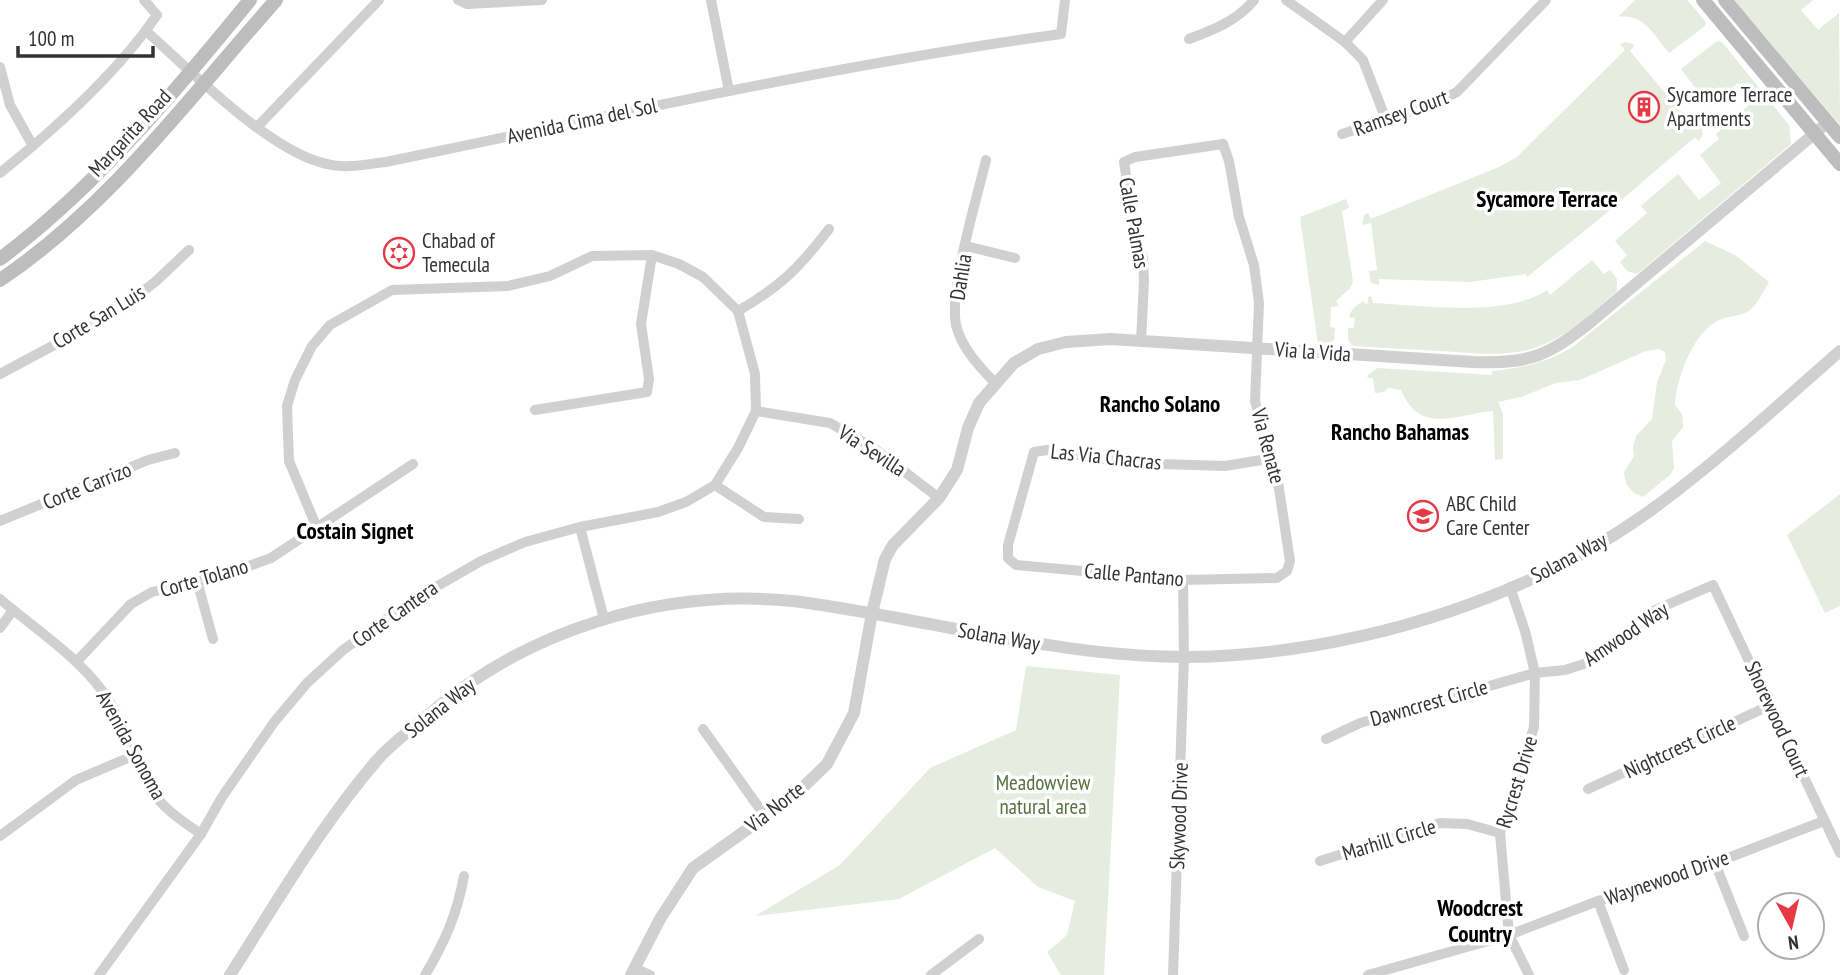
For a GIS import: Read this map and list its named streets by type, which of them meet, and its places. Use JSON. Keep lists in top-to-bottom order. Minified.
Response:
{"streets":{"main road":["Margarita Road"],"street":["Ramsey Court","Avenida Cima del Sol","Calle Palmas","Dahlia","Corte San Luis","Via la Vida","Via Renate","Via Sevilla","Las Via Chacras","Corte Carrizo","Solana Way","Calle Pantano","Corte Tolano","Corte Cantera","Amwood Way","Dawncrest Circle","Shorewood Court","Avenida Sonoma","Nightcrest Circle","Rycrest Drive","Via Norte","Skywood Drive","Marhill Circle","Waynewood Drive"]},"crossings":[["Avenida Cima del Sol","Margarita Road"],["Calle Palmas","Via la Vida"],["Calle Palmas","Via Renate"],["Dahlia","Via la Vida"],["Via la Vida","Via Renate"],["Via la Vida","Via Sevilla"],["Via la Vida","Solana Way"],["Via la Vida","Via Norte"],["Via Renate","Las Via Chacras"],["Via Renate","Calle Pantano"],["Via Sevilla","Corte Cantera"],["Las Via Chacras","Calle Pantano"],["Solana Way","Rycrest Drive"],["Solana Way","Via Norte"],["Solana Way","Skywood Drive"],["Calle Pantano","Skywood Drive"],["Corte Tolano","Avenida Sonoma"],["Corte Cantera","Avenida Sonoma"],["Amwood Way","Dawncrest Circle"],["Amwood Way","Shorewood Court"],["Amwood Way","Rycrest Drive"],["Dawncrest Circle","Rycrest Drive"],["Shorewood Court","Nightcrest Circle"],["Shorewood Court","Waynewood Drive"],["Rycrest Drive","Marhill Circle"],["Rycrest Drive","Waynewood Drive"]],"districts":["Sycamore Terrace","Rancho Solano","Rancho Bahamas","Costain Signet","Woodcrest Country"],"parks":["Meadowview natural area"],"places":{"building":["Sycamore Terrace Apartments"],"synagogue":["Chabad of Temecula"],"school or university":["ABC Child Care Center"]},"scale_bar":"100 m","north":"bottom"}
